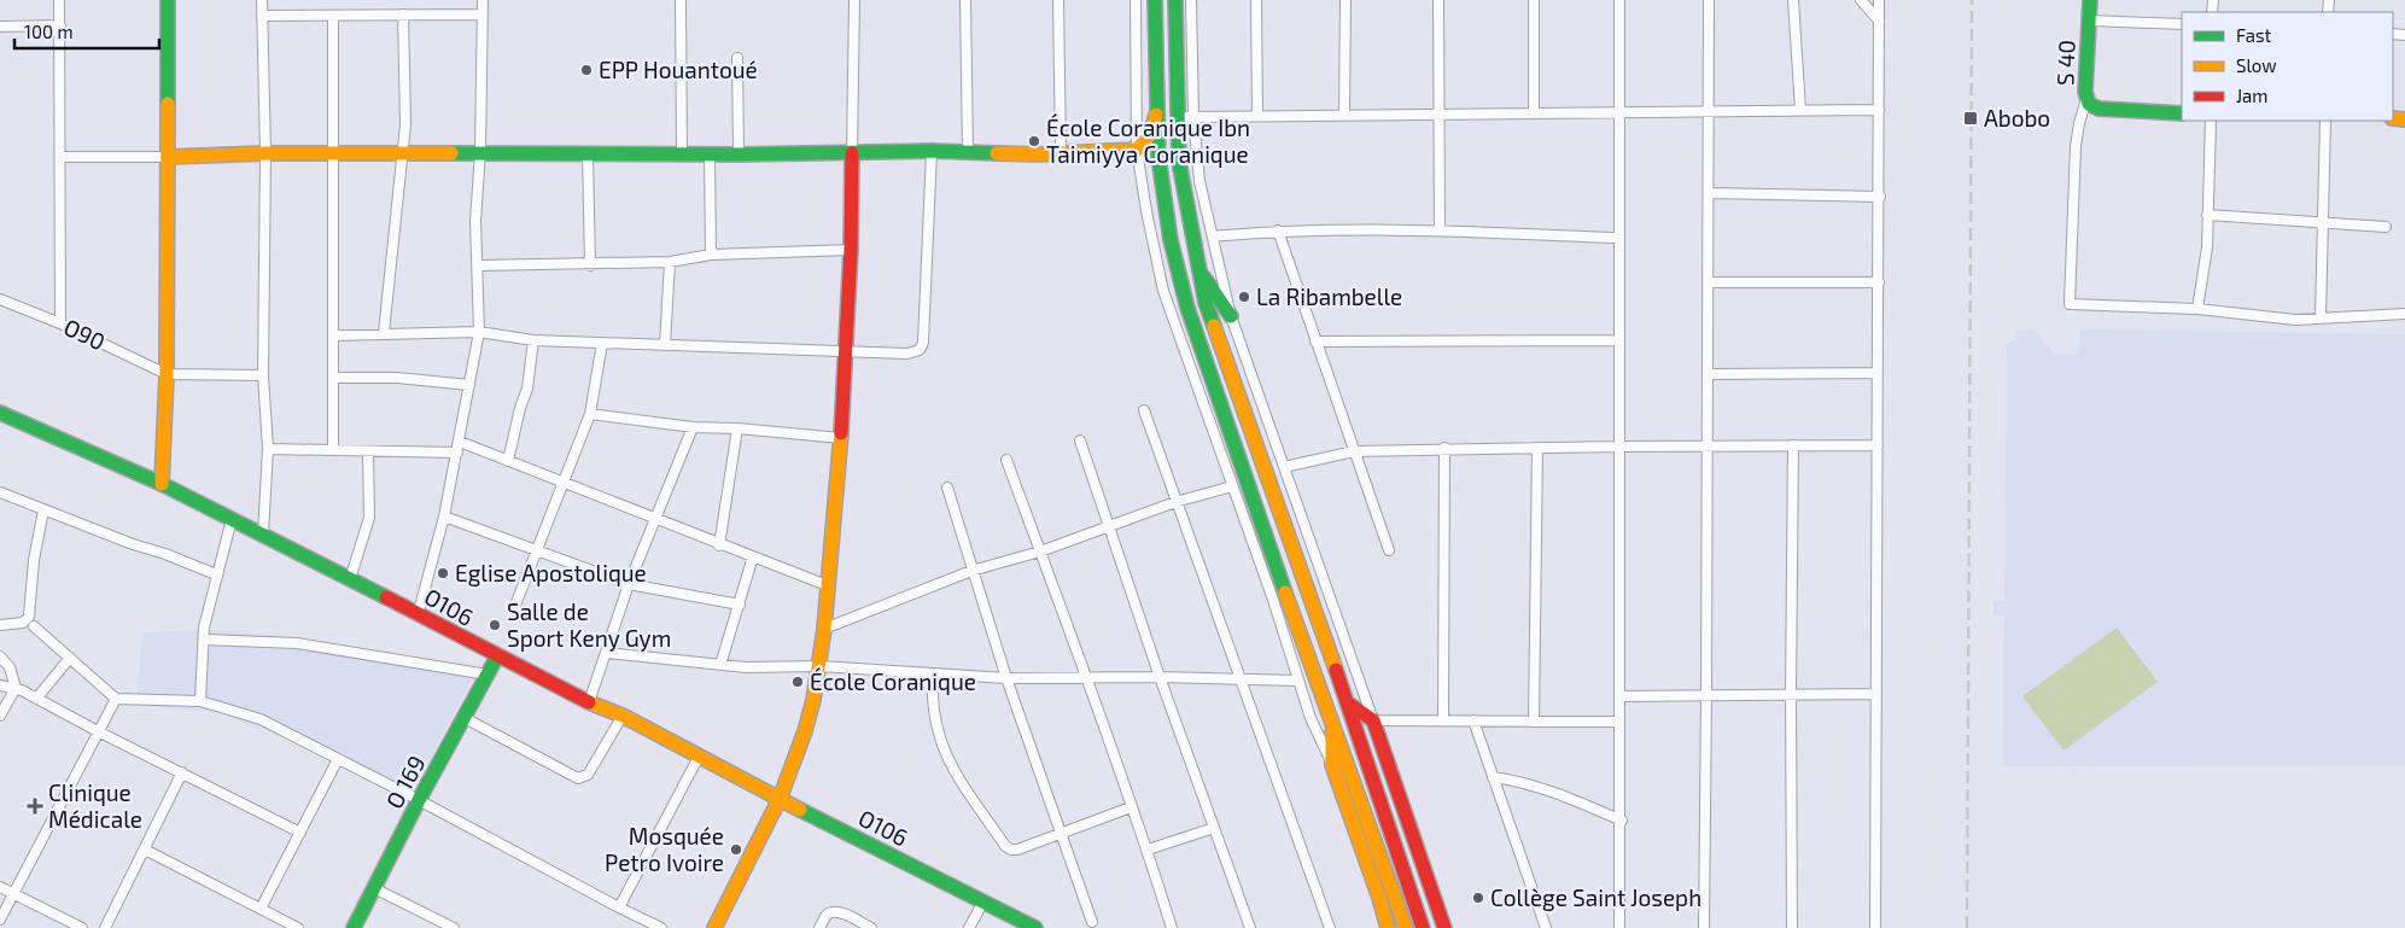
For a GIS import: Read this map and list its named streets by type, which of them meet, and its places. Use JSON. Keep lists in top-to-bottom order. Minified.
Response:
{"streets":{"main road":["S 40","O106","O 169"],"street":["O90"]},"crossings":[["O106","O 169"]],"places":{"other":["EPP Houantoué","École Coranique Ibn Taimiyya Coranique","La Ribambelle","Eglise Apostolique","Salle de Sport Keny Gym","École Coranique","Mosquée Petro Ivoire","Collège Saint Joseph"],"transit":["Abobo"],"health":["Clinique Médicale"]},"legend":["Fast","Slow","Jam"],"scale_bar":"100 m"}
